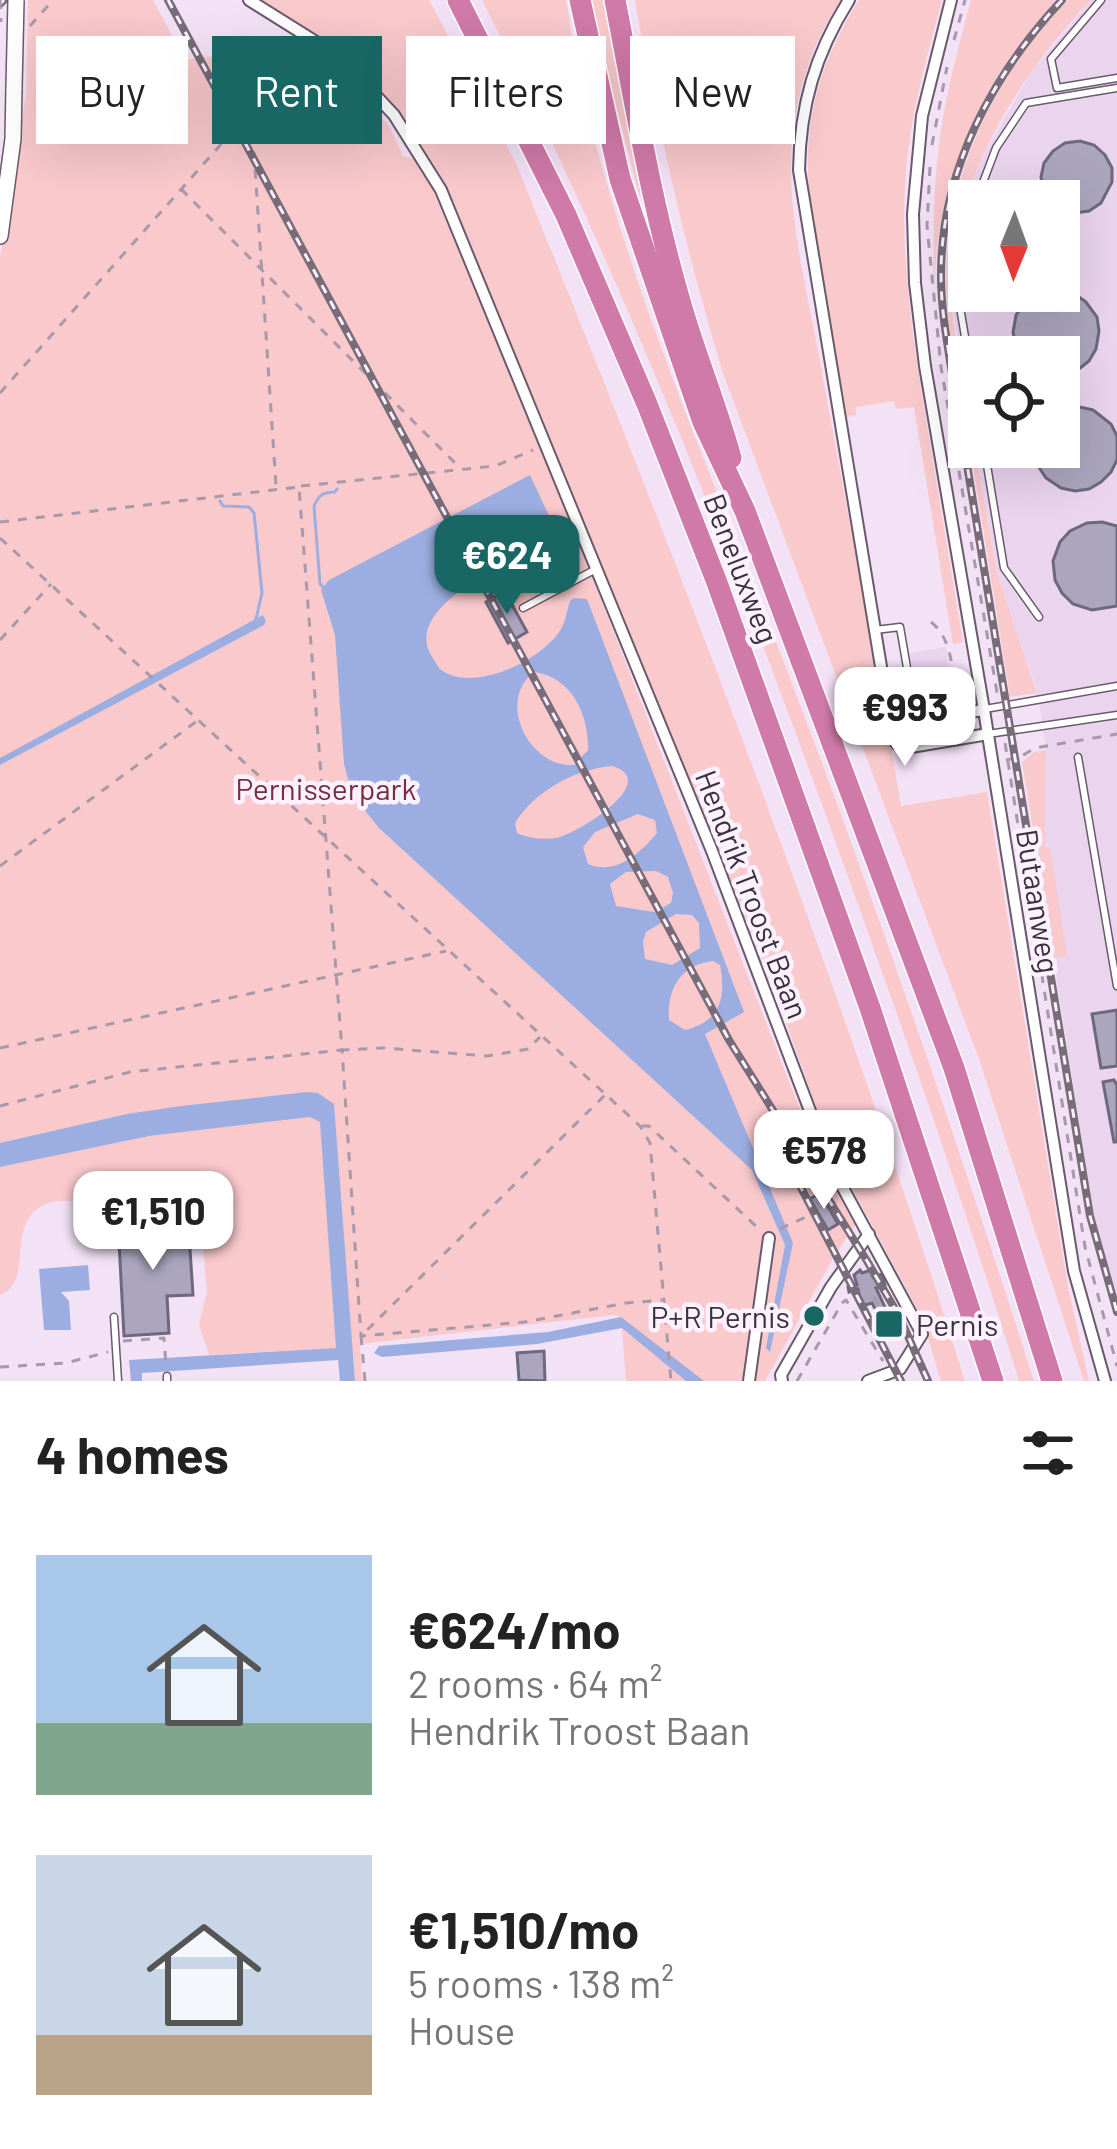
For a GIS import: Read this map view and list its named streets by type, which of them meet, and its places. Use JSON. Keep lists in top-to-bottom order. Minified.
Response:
{"streets":{"highway":["Beneluxweg"],"street":["Hendrik Troost Baan","Butaanweg"]},"parks":["Pernisserpark"],"places":{"other":["P+R Pernis"],"transit":["Pernis"]},"north":"bottom","page":{"chip":["Buy","Rent","Filters","New"],"price":["€624","€993","€578","€1,510"],"heading":"4 homes","list":[{"name":"€624/mo","note":"2 rooms · 64 m² · Hendrik Troost Baan"},{"name":"€1,510/mo","note":"5 rooms · 138 m² · House"}]}}
